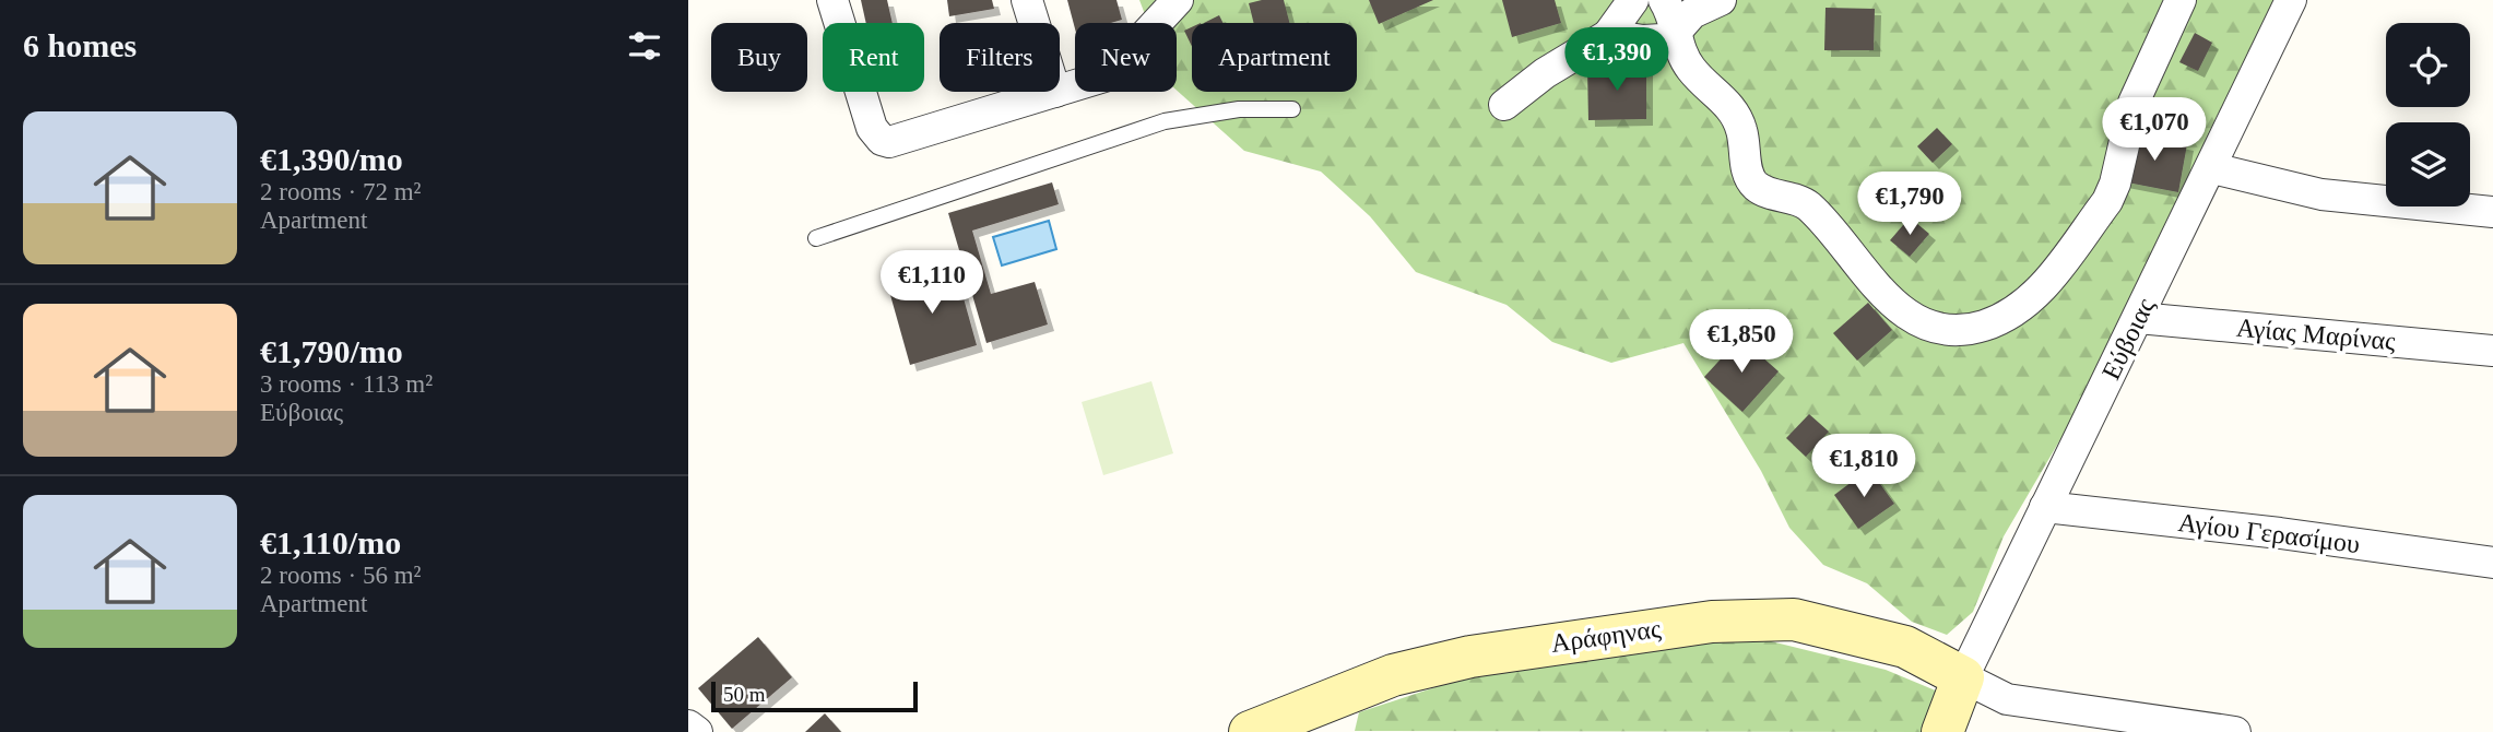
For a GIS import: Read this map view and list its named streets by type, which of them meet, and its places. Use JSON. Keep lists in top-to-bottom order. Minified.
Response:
{"streets":{"main road":["Αράφηνας"],"street":["Αγίας Μαρίνας","Εύβοιας","Αγίου Γερασίμου"]},"crossings":[["Αγίας Μαρίνας","Εύβοιας"],["Εύβοιας","Αγίου Γερασίμου"],["Εύβοιας","Αράφηνας"]],"scale_bar":"50 m","page":{"heading":"6 homes","chip":["Buy","Rent","Filters","New","Apartment"],"price":["€1,390","€1,070","€1,790","€1,110","€1,850","€1,810"],"list":[{"name":"€1,390/mo","note":"2 rooms · 72 m² · Apartment"},{"name":"€1,790/mo","note":"3 rooms · 113 m² · Εύβοιας"},{"name":"€1,110/mo","note":"2 rooms · 56 m² · Apartment"}],"scale":"50 m"}}
